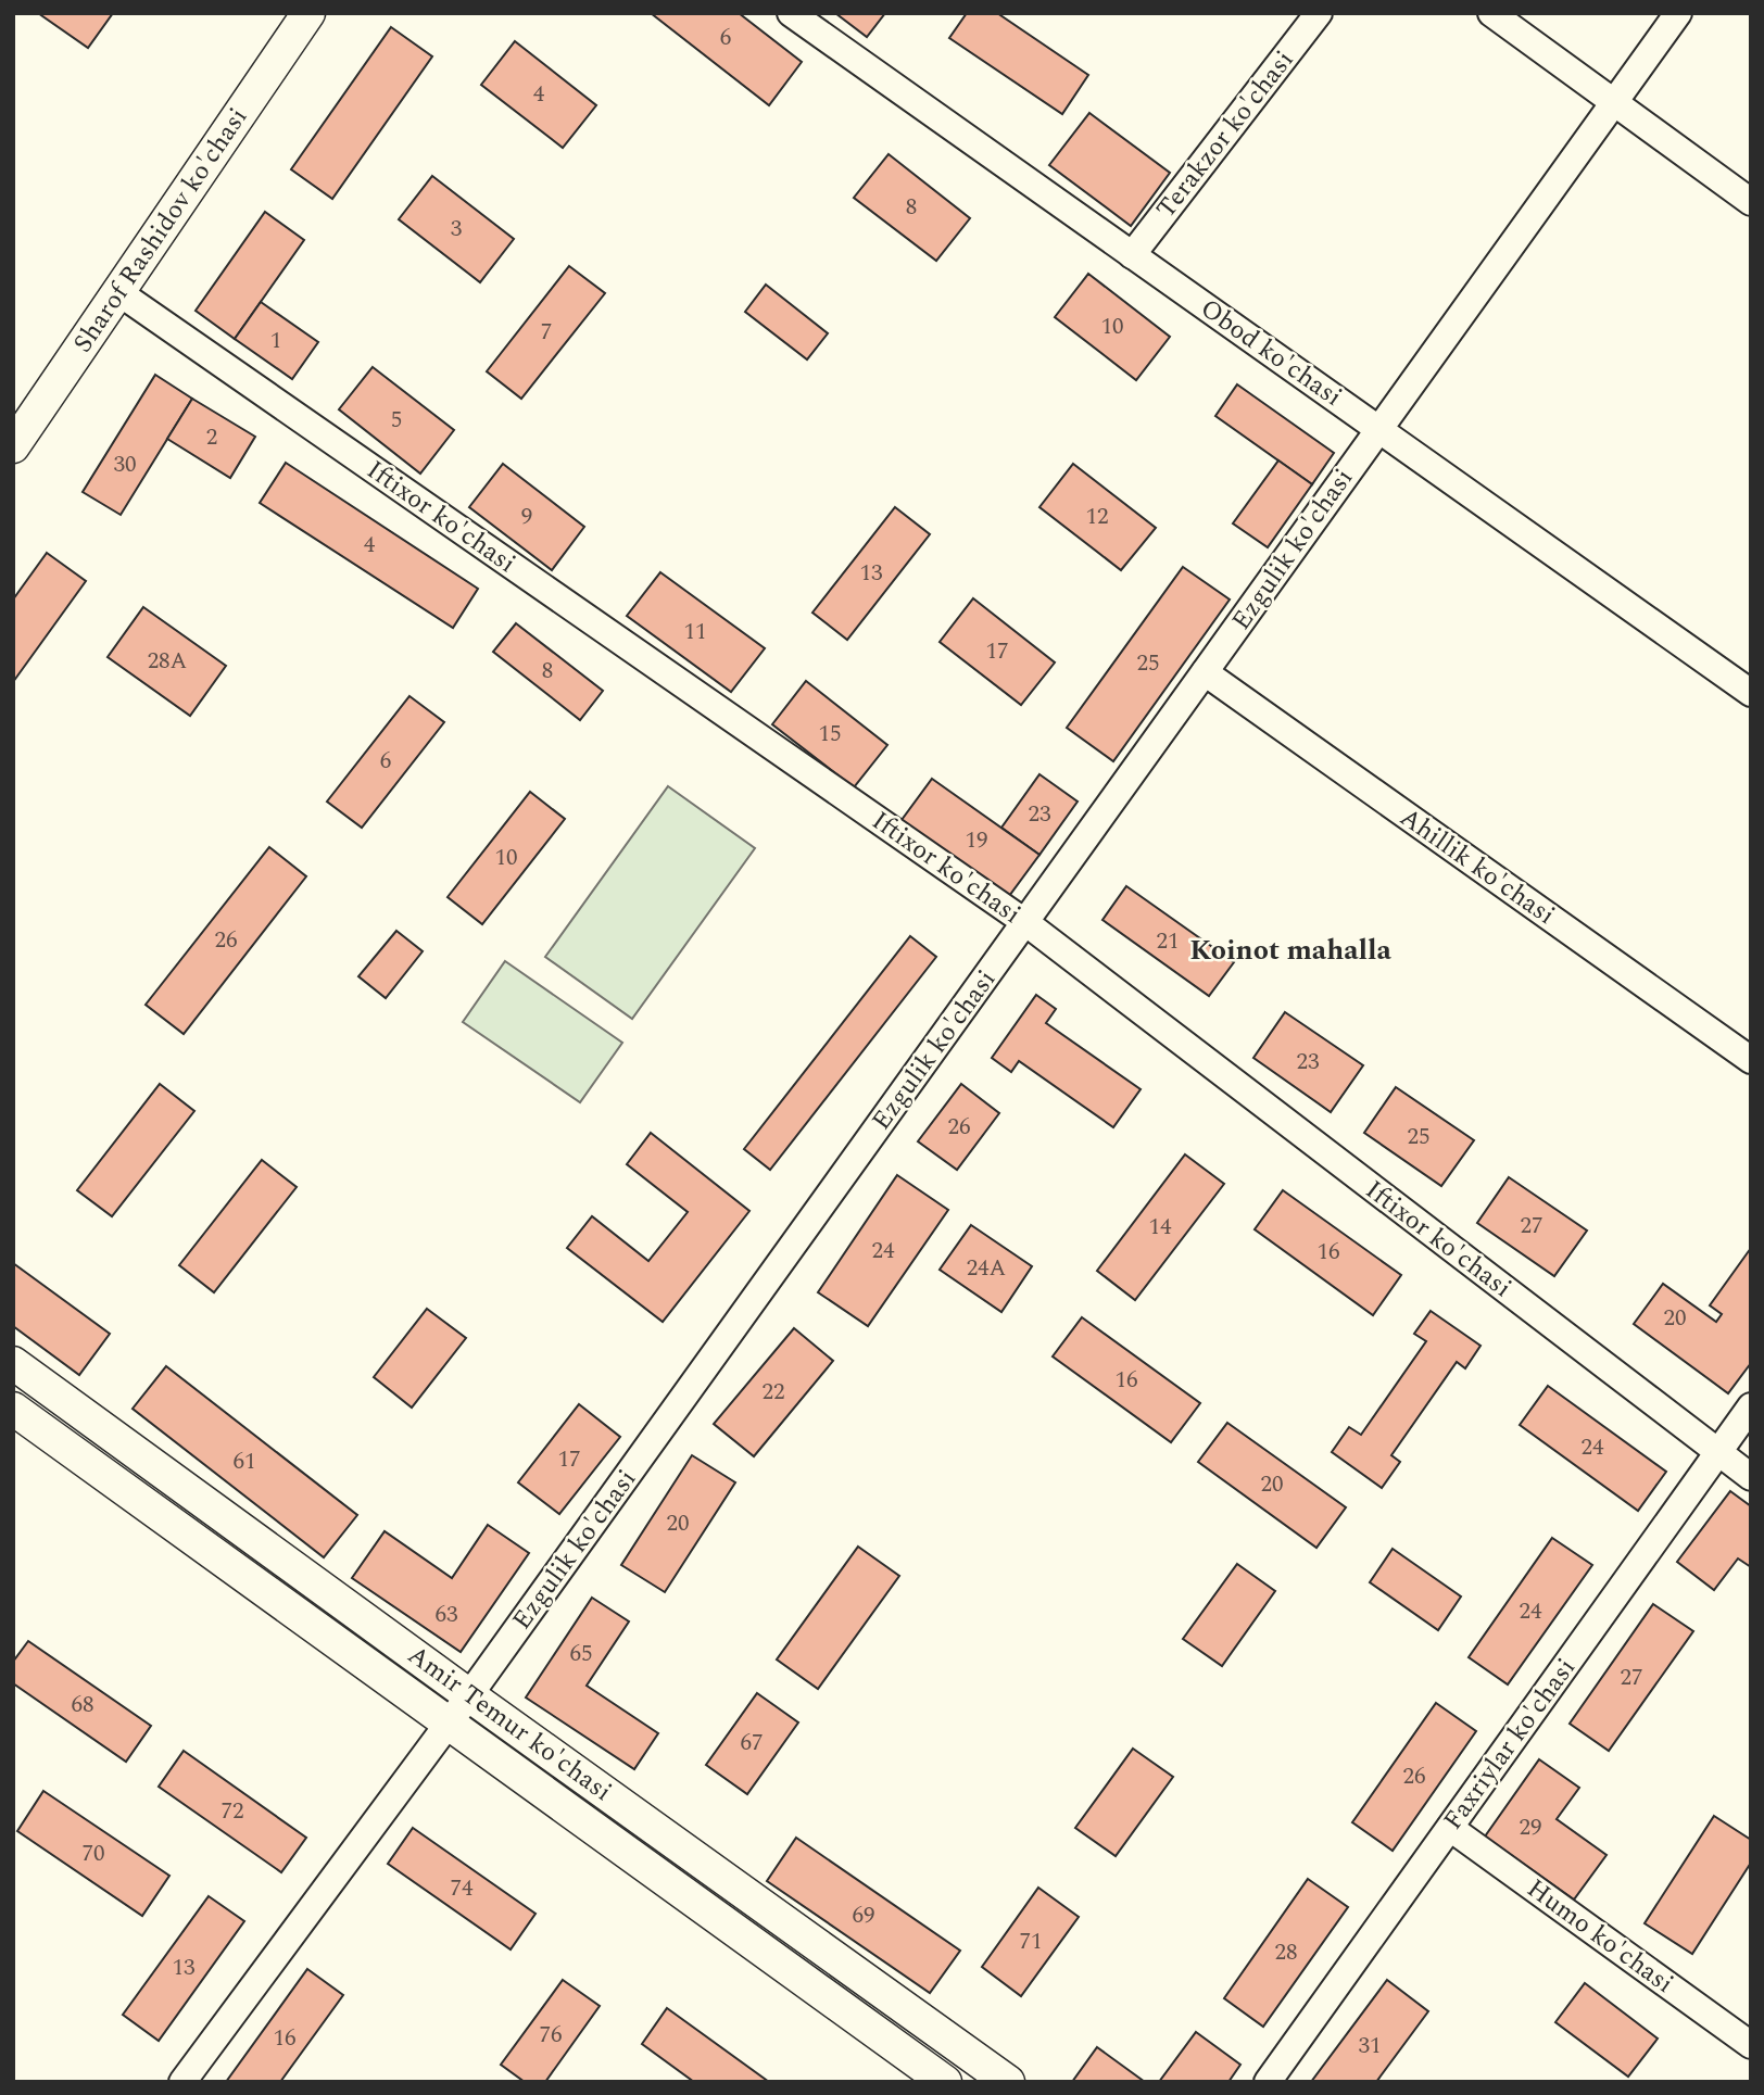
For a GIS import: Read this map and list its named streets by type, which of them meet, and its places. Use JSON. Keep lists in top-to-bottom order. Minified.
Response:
{"streets":{"main road":["Sharof Rashidov ko'chasi","Amir Temur ko'chasi"],"street":["Terakzor ko'chasi","Obod ko'chasi","Iftixor ko'chasi","Ezgulik ko'chasi","Ahillik ko'chasi","Faxriylar ko'chasi","Humo ko'chasi"]},"crossings":[["Terakzor ko'chasi","Obod ko'chasi"],["Sharof Rashidov ko'chasi","Iftixor ko'chasi"],["Obod ko'chasi","Ezgulik ko'chasi"],["Iftixor ko'chasi","Ezgulik ko'chasi"],["Iftixor ko'chasi","Faxriylar ko'chasi"],["Ezgulik ko'chasi","Ahillik ko'chasi"],["Ezgulik ko'chasi","Amir Temur ko'chasi"],["Faxriylar ko'chasi","Humo ko'chasi"]],"districts":["Koinot mahalla"],"house_numbers":["6","4","8","3","10","7","1","5","2","30","9","12","4","13","11","17","28А","25","8","15","6","23","19","10","26","21","23","26","25","27","14","24","16","24А","20","16","22","24","17","61","20","20","24","63","65","27","68","67","26","72","29","70","74","69","71","28","13","76","16","31"]}
